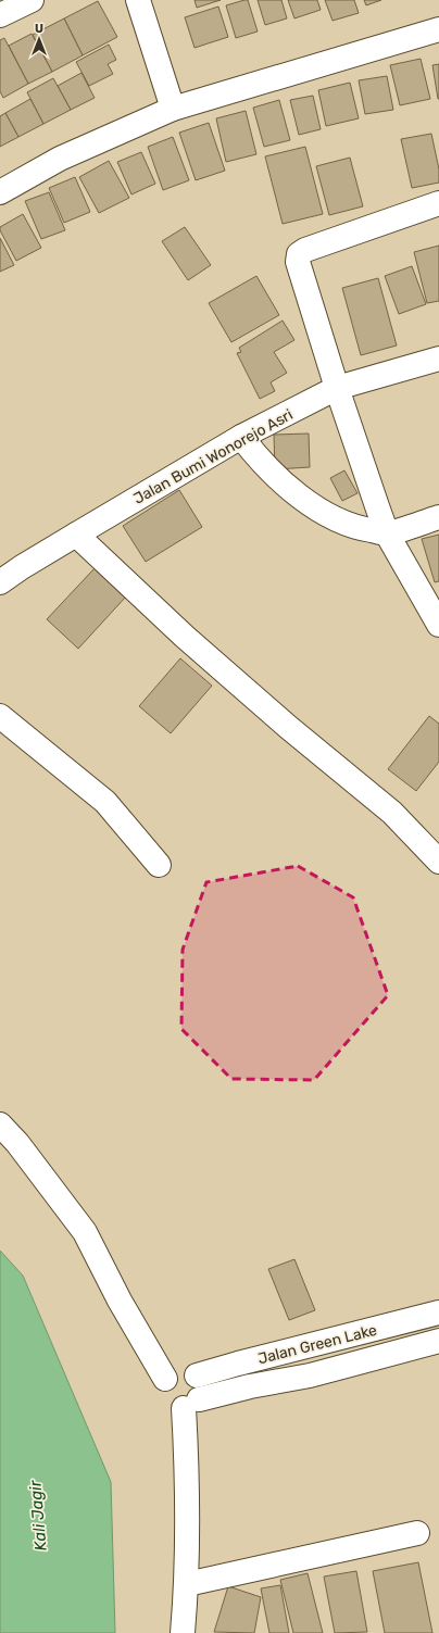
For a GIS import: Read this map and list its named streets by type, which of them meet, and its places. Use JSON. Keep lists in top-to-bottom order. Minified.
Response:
{"streets":{"street":["Jalan Bumi Wonorejo Asri","Jalan Green Lake"]},"water":["Kali Jagir"],"north":"top"}
